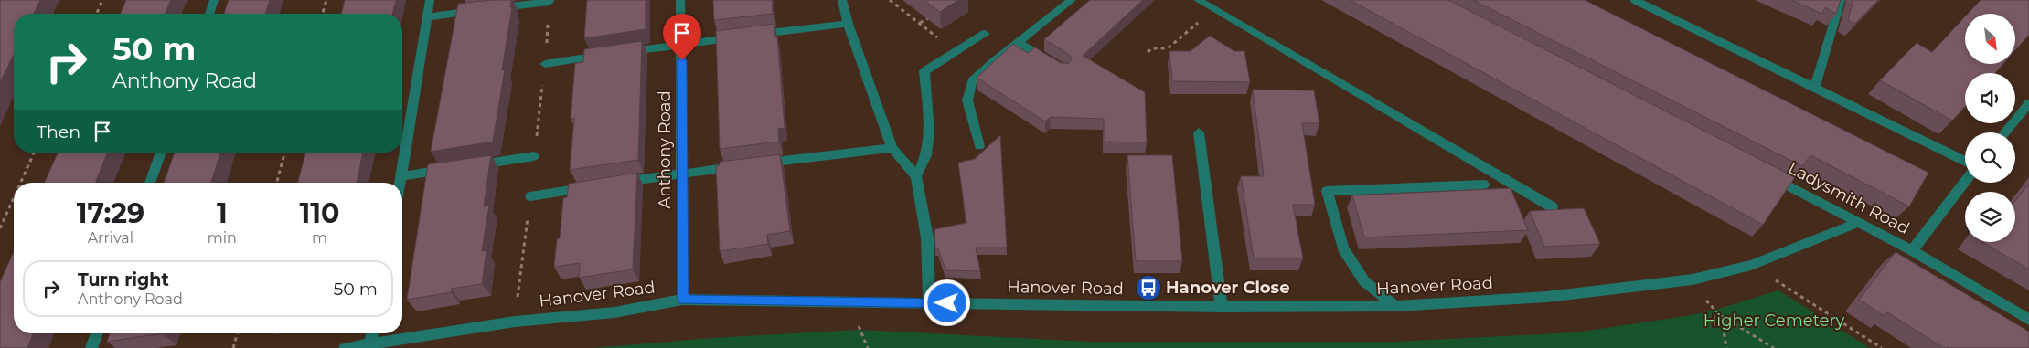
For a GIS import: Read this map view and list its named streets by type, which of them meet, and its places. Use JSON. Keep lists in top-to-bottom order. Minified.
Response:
{"streets":{"street":["Anthony Road","Ladysmith Road","Hanover Road"]},"crossings":[["Anthony Road","Hanover Road"],["Ladysmith Road","Hanover Road"]],"parks":["Higher Cemetery"],"places":{"bus stop":["Hanover Close"]},"north":"bottom right","page":{"turn":["50 m","Anthony Road"],"then":"Then","eta":["17:29","Arrival","1","min","110","m"],"list":[{"name":"Turn right","note":"Anthony Road","value":"50 m"}]}}
